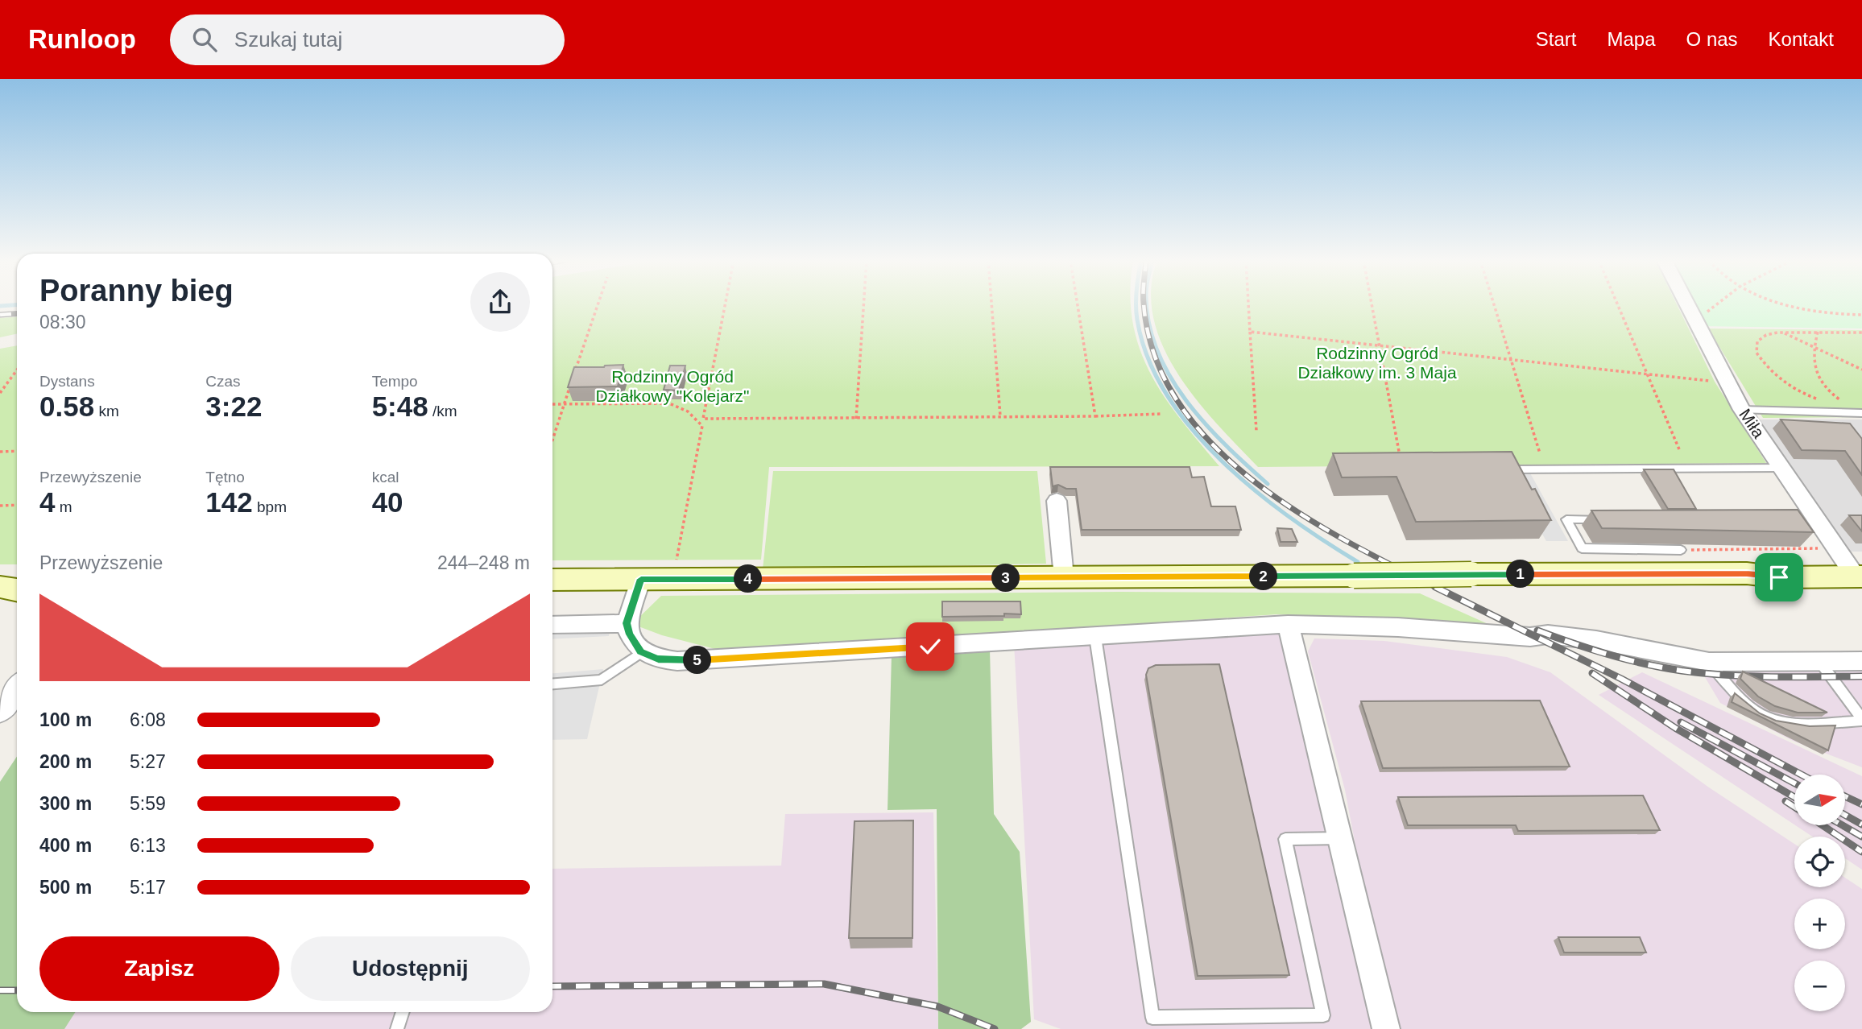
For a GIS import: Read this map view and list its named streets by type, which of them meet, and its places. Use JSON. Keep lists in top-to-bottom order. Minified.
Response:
{"streets":{"street":["Miła"]},"parks":["Rodzinny Ogród Działkowy im. 3 Maja","Rodzinny Ogród Działkowy \"Kolejarz\""],"north":"right","page":{"header":"Runloop","search":"Szukaj tutaj","nav":["Start","Mapa","O nas","Kontakt"],"heading":["Poranny bieg","08:30"],"stats":[["Dystans","0.58 km"],["Czas","3:22"],["Tempo","5:48 /km"],["Przewyższenie","4 m"],["Tętno","142 bpm"],["kcal","40"]],"chart":["Przewyższenie","244–248 m"],"pins":["1","2","3","4","5"],"list":[{"name":"100 m","note":"6:08"},{"name":"200 m","note":"5:27"},{"name":"300 m","note":"5:59"},{"name":"400 m","note":"6:13"},{"name":"500 m","note":"5:17"}],"map_buttons":["+","−"],"buttons":["Zapisz","Udostępnij"]}}
